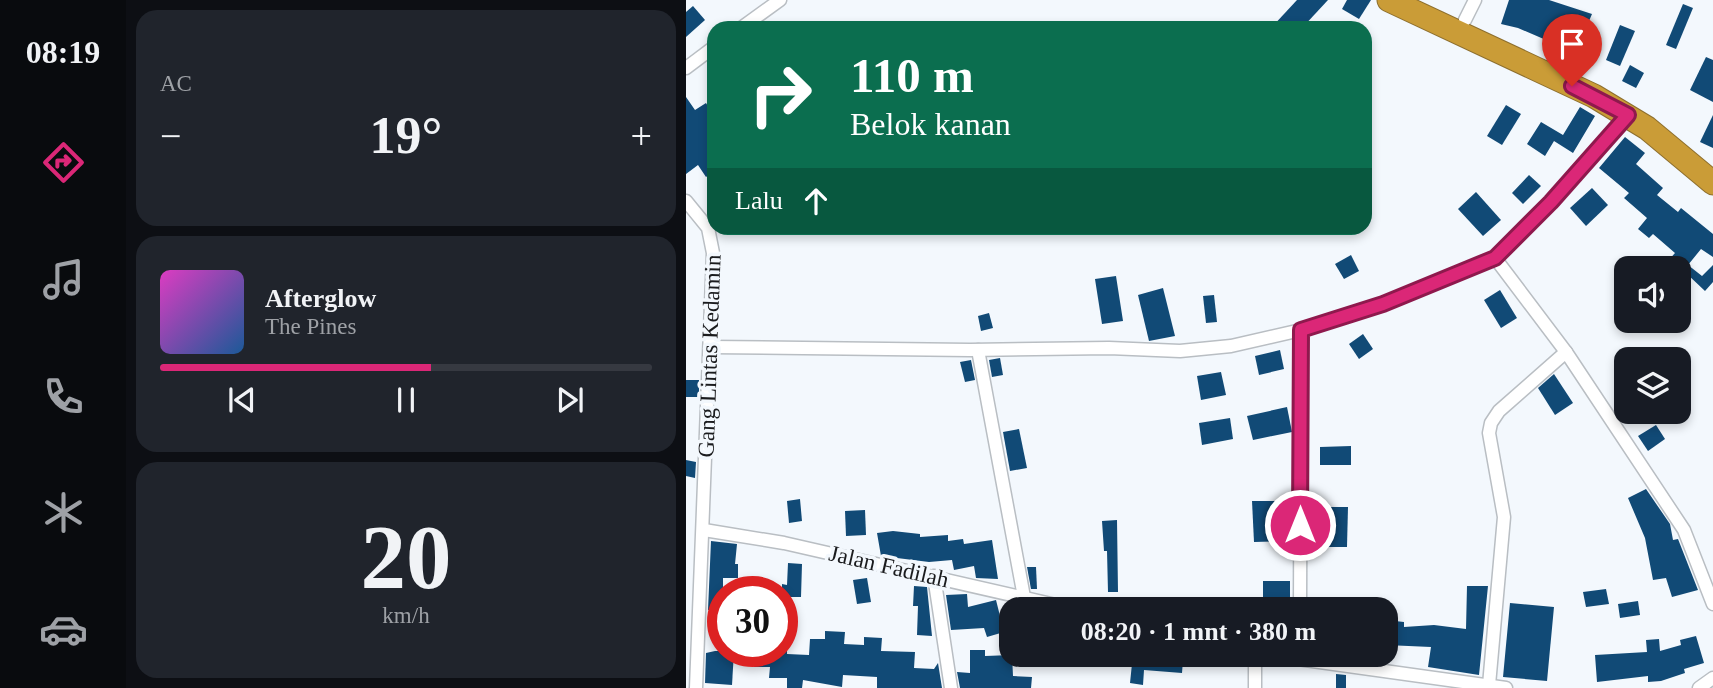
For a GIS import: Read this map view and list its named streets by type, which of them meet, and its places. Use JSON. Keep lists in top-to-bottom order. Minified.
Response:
{"streets":{"street":["Gang Lintas Kedamin","Jalan Fadilah"]},"crossings":[["Gang Lintas Kedamin","Jalan Fadilah"]],"page":{"tabs":"08:19","tile":["AC",["20","km/h"]],"turn":["110 m","Belok kanan"],"heat":["−","19°","+"],"then":"Lalu","song":["Afterglow","The Pines"],"limit":"30","trip":"08:20 · 1 mnt · 380 m"}}
